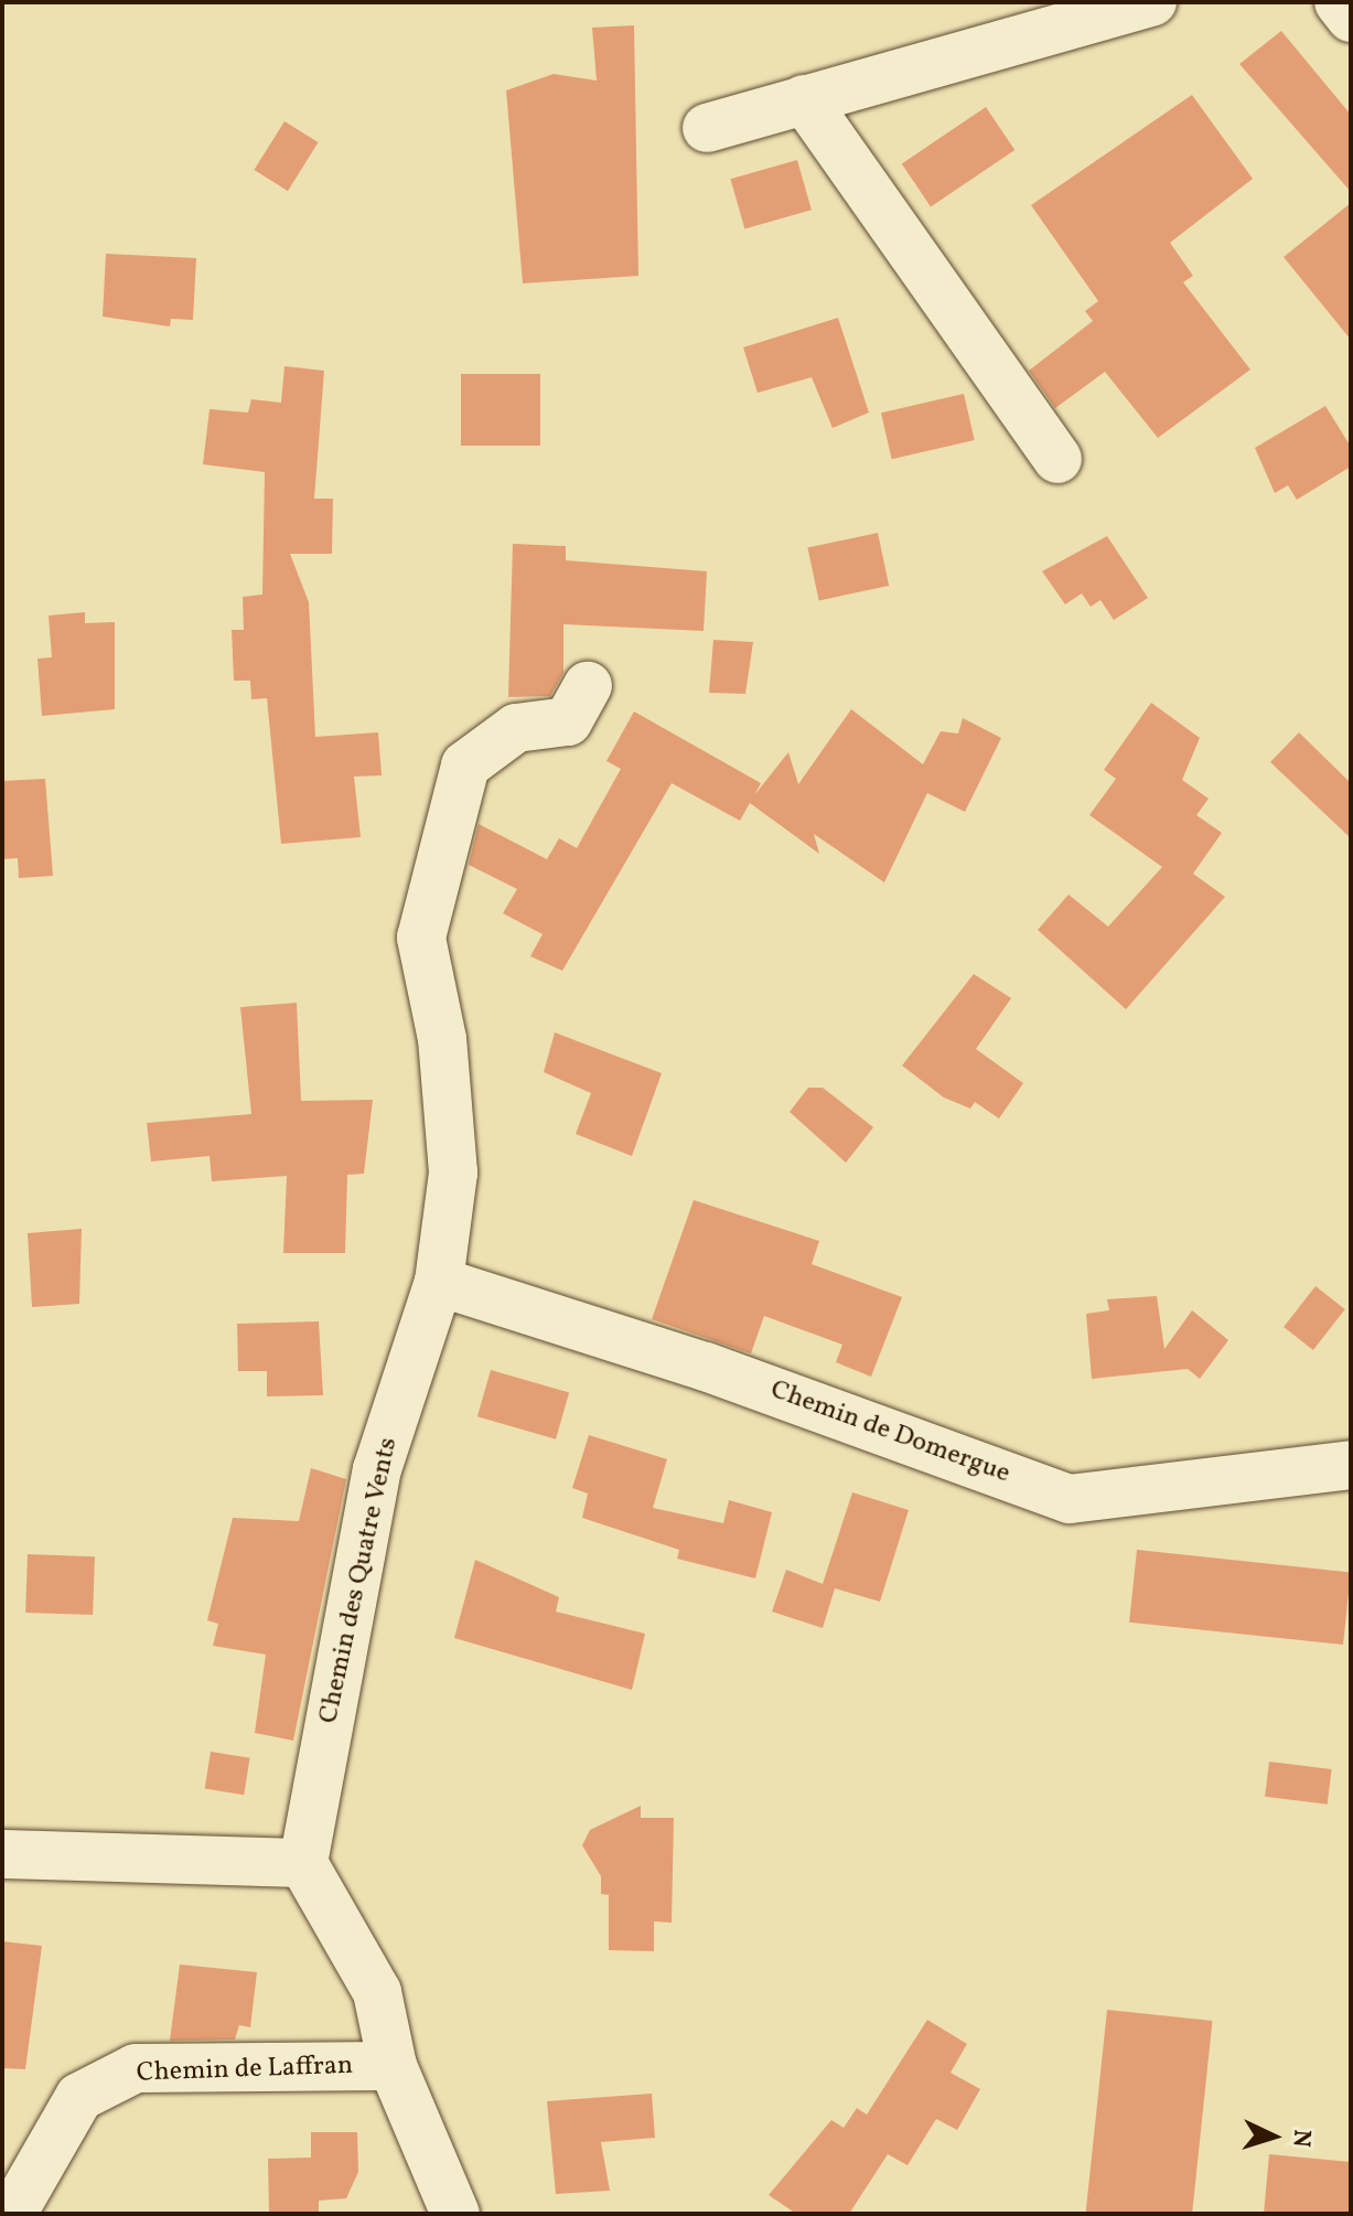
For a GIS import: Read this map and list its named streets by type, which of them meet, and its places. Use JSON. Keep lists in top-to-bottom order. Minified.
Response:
{"streets":{"street":["Chemin de Domergue","Chemin des Quatre Vents","Chemin de Laffran"]},"crossings":[["Chemin de Domergue","Chemin des Quatre Vents"]],"north":"right"}
